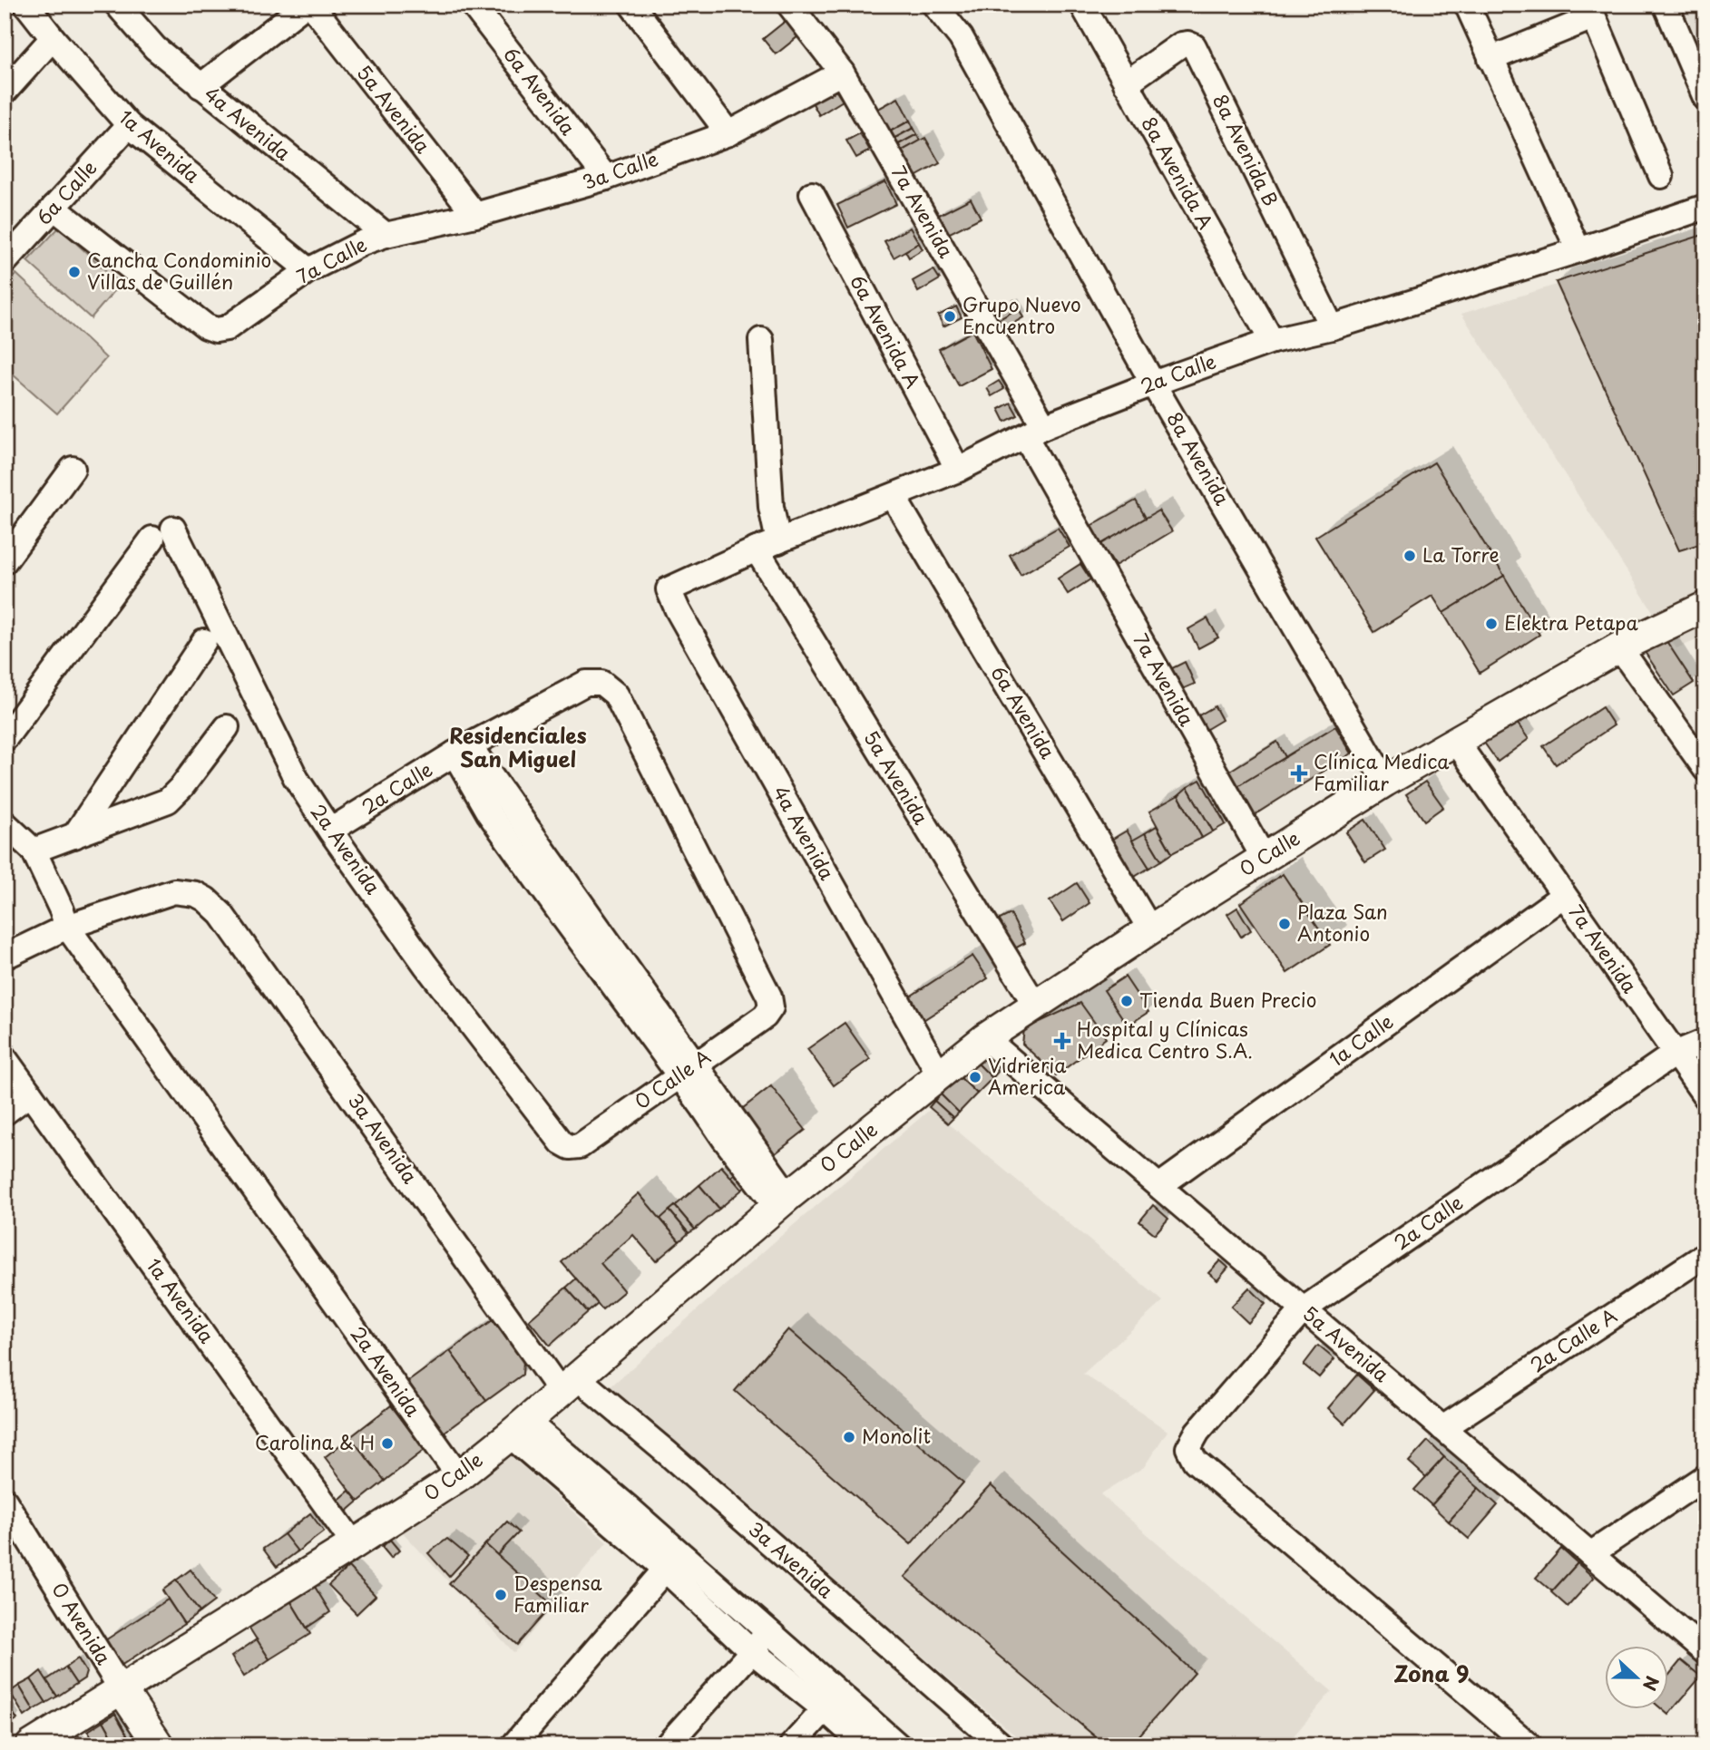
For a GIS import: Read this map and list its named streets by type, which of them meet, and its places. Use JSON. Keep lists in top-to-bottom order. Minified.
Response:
{"streets":{"main road":["0 Calle","0 Avenida"],"street":["6a Avenida","5a Avenida","4a Avenida","1a Avenida","8a Avenida B","3a Calle","8a Avenida A","6a Calle","7a Avenida","7a Calle","6a Avenida A","2a Calle","8a Avenida","2a Avenida","1a Calle","0 Calle A","3a Avenida","2a Calle A"]},"crossings":[["6a Avenida","3a Calle"],["6a Avenida","2a Calle"],["6a Avenida","0 Calle"],["5a Avenida","3a Calle"],["5a Avenida","2a Calle"],["5a Avenida","0 Calle"],["5a Avenida","1a Calle"],["5a Avenida","2a Calle A"],["4a Avenida","3a Calle"],["4a Avenida","7a Calle"],["4a Avenida","2a Calle"],["4a Avenida","0 Calle"],["1a Avenida","6a Calle"],["1a Avenida","7a Calle"],["1a Avenida","0 Calle"],["8a Avenida B","8a Avenida A"],["8a Avenida B","2a Calle"],["3a Calle","7a Avenida"],["3a Calle","7a Calle"],["8a Avenida A","2a Calle"],["6a Calle","7a Calle"],["7a Avenida","2a Calle"],["7a Avenida","0 Calle"],["7a Avenida","1a Calle"],["6a Avenida A","2a Calle"],["2a Calle","8a Avenida"],["2a Calle","2a Avenida"],["2a Calle","0 Calle A"],["8a Avenida","0 Calle"],["2a Avenida","0 Calle"],["2a Avenida","0 Calle A"],["2a Avenida","3a Avenida"],["0 Calle","3a Avenida"],["0 Calle","0 Avenida"]],"districts":["Residenciales San Miguel","Zona 9"],"places":{"other":["Cancha Condominio Villas de Guillén","Grupo Nuevo Encuentro","La Torre","Elektra Petapa","Plaza San Antonio","Tienda Buen Precio","Vidrieria America","Monolit","Carolina & H","Despensa Familiar"],"health":["Clínica Medica Familiar","Hospital y Clínicas Medica Centro S.A."]},"north":"right"}
